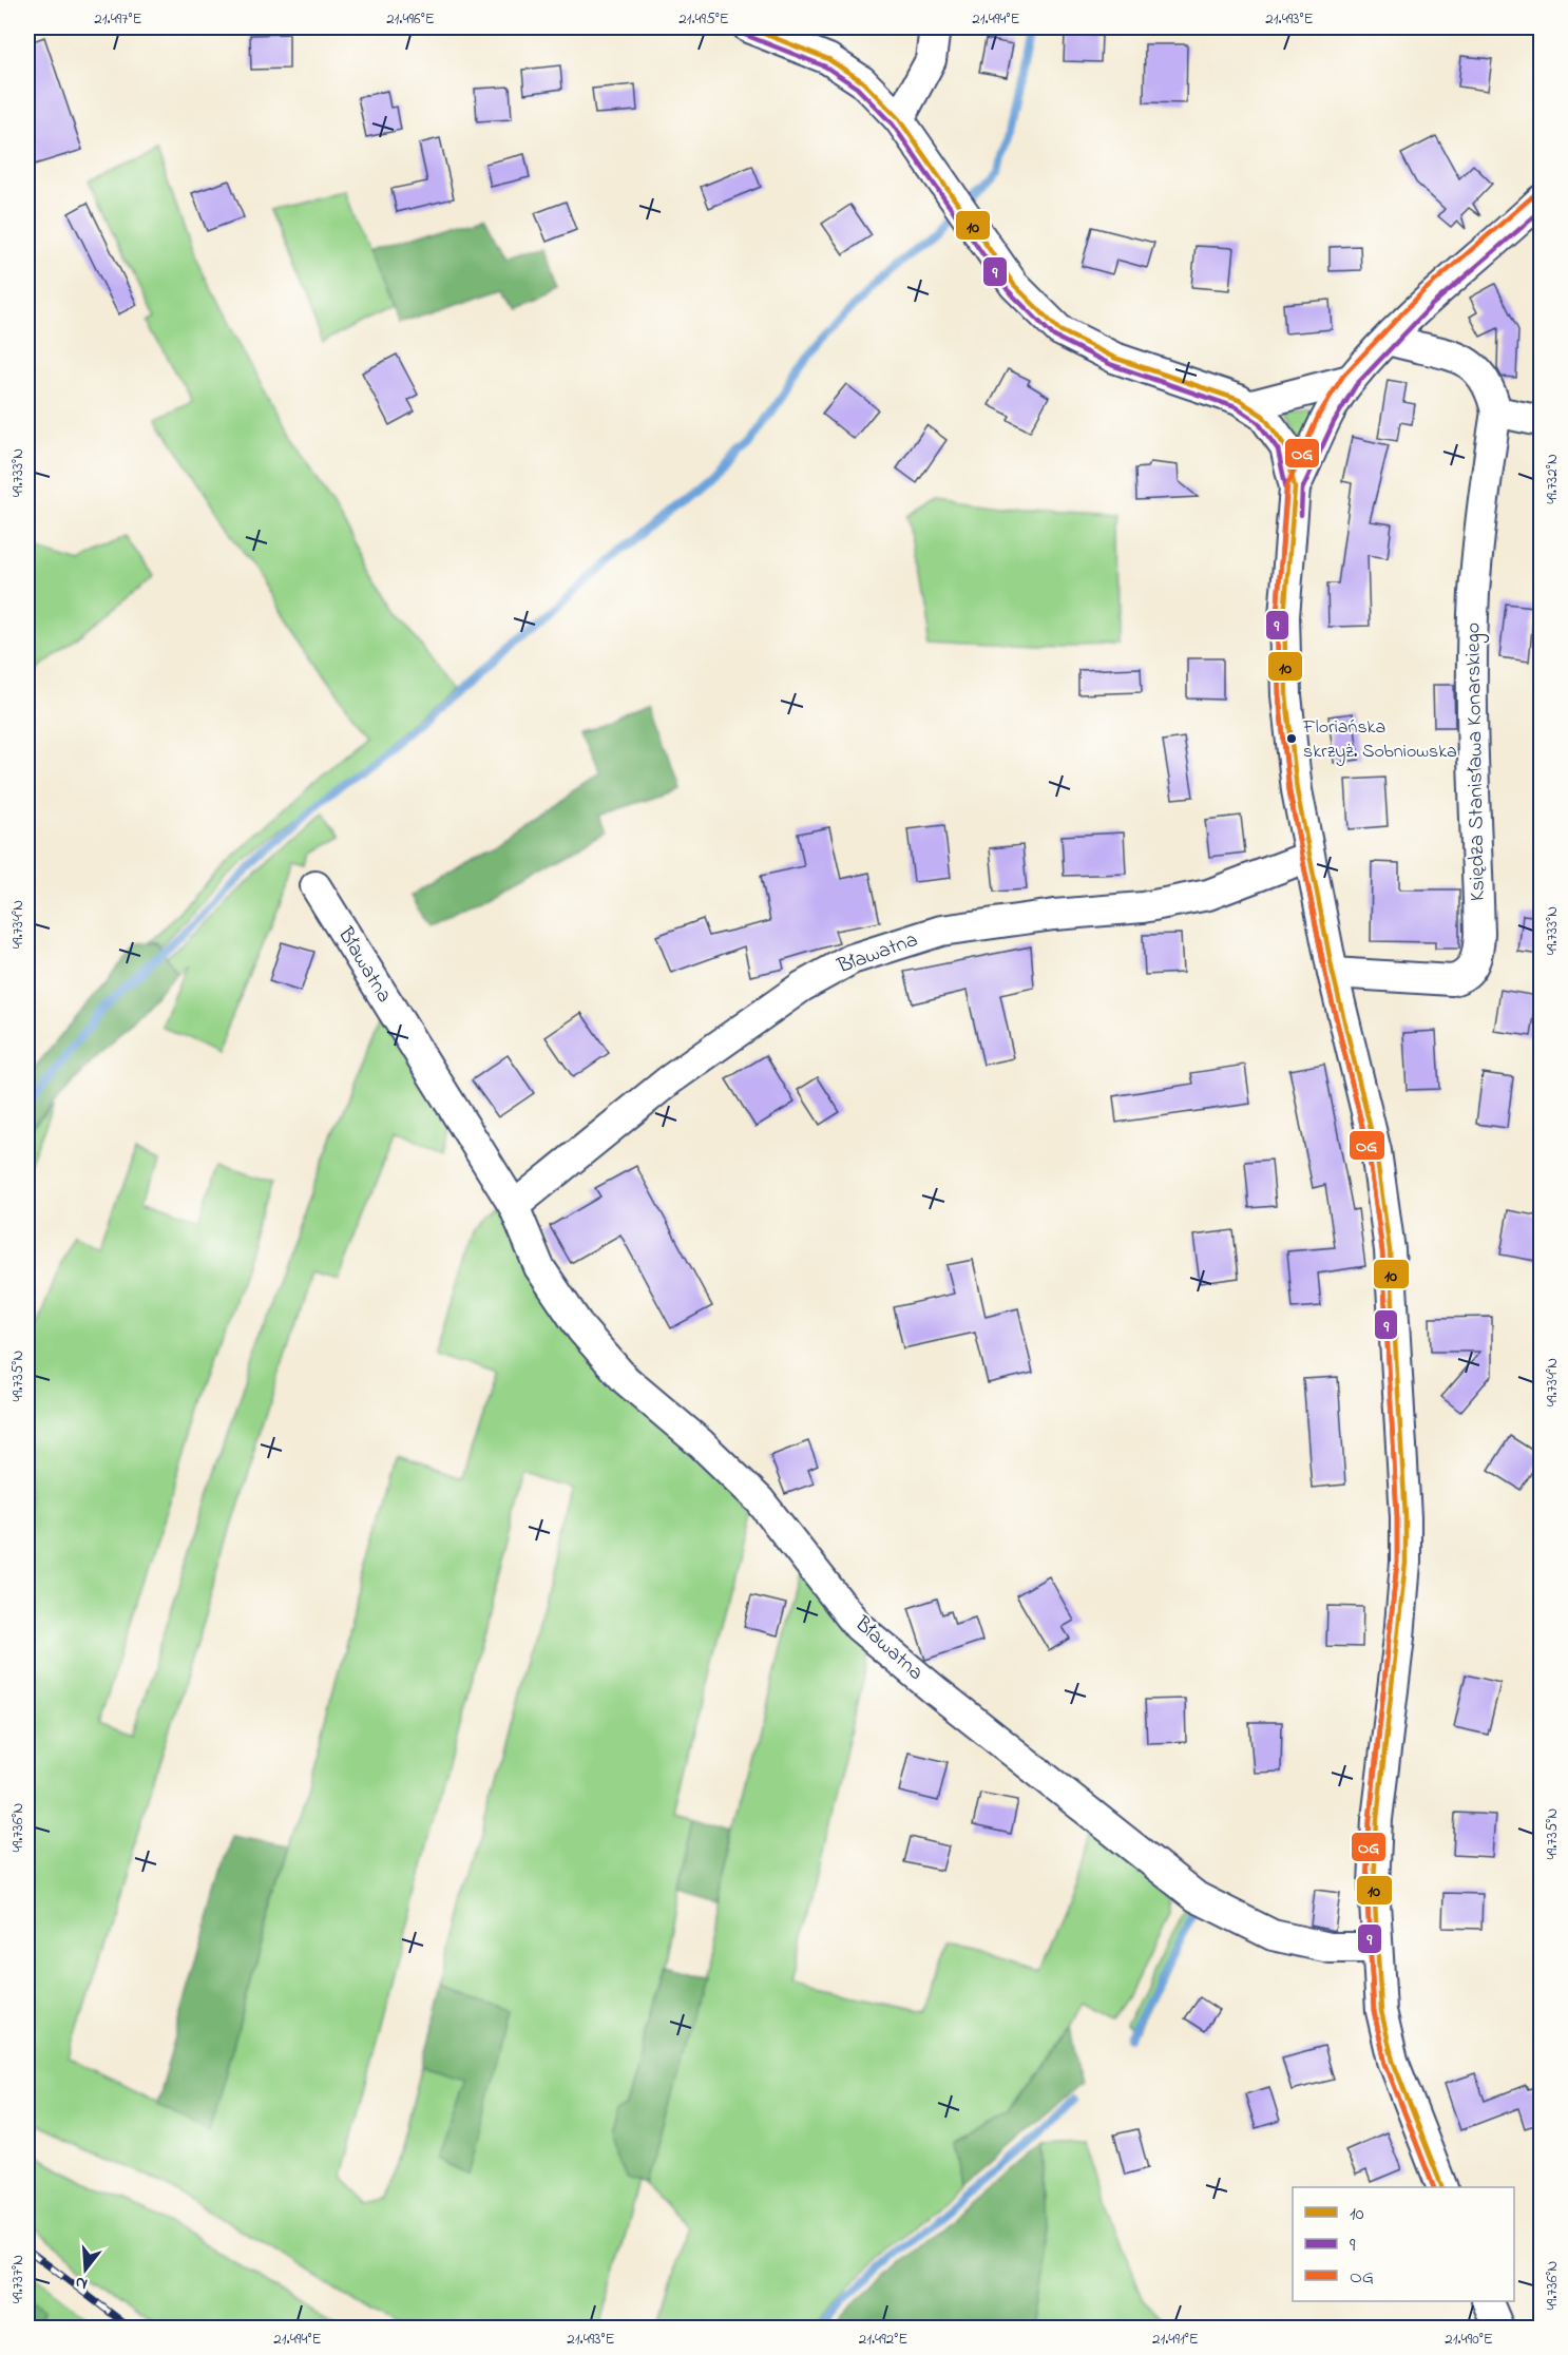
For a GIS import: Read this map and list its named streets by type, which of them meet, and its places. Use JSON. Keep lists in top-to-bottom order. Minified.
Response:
{"streets":{"street":["Księdza Stanisława Konarskiego","Bławatna"]},"places":["Floriańska skrzyż. Sobniowska"],"lines":["transit line 10","transit line 9","transit line OG"],"legend":["10","9","OG"],"north":"bottom","coordinates":["21.497°E","21.496°E","21.495°E","21.494°E","21.493°E","49.733°N","49.732°N","49.734°N","49.735°N","49.736°N","49.737°N","21.492°E","21.491°E","21.490°E"]}
